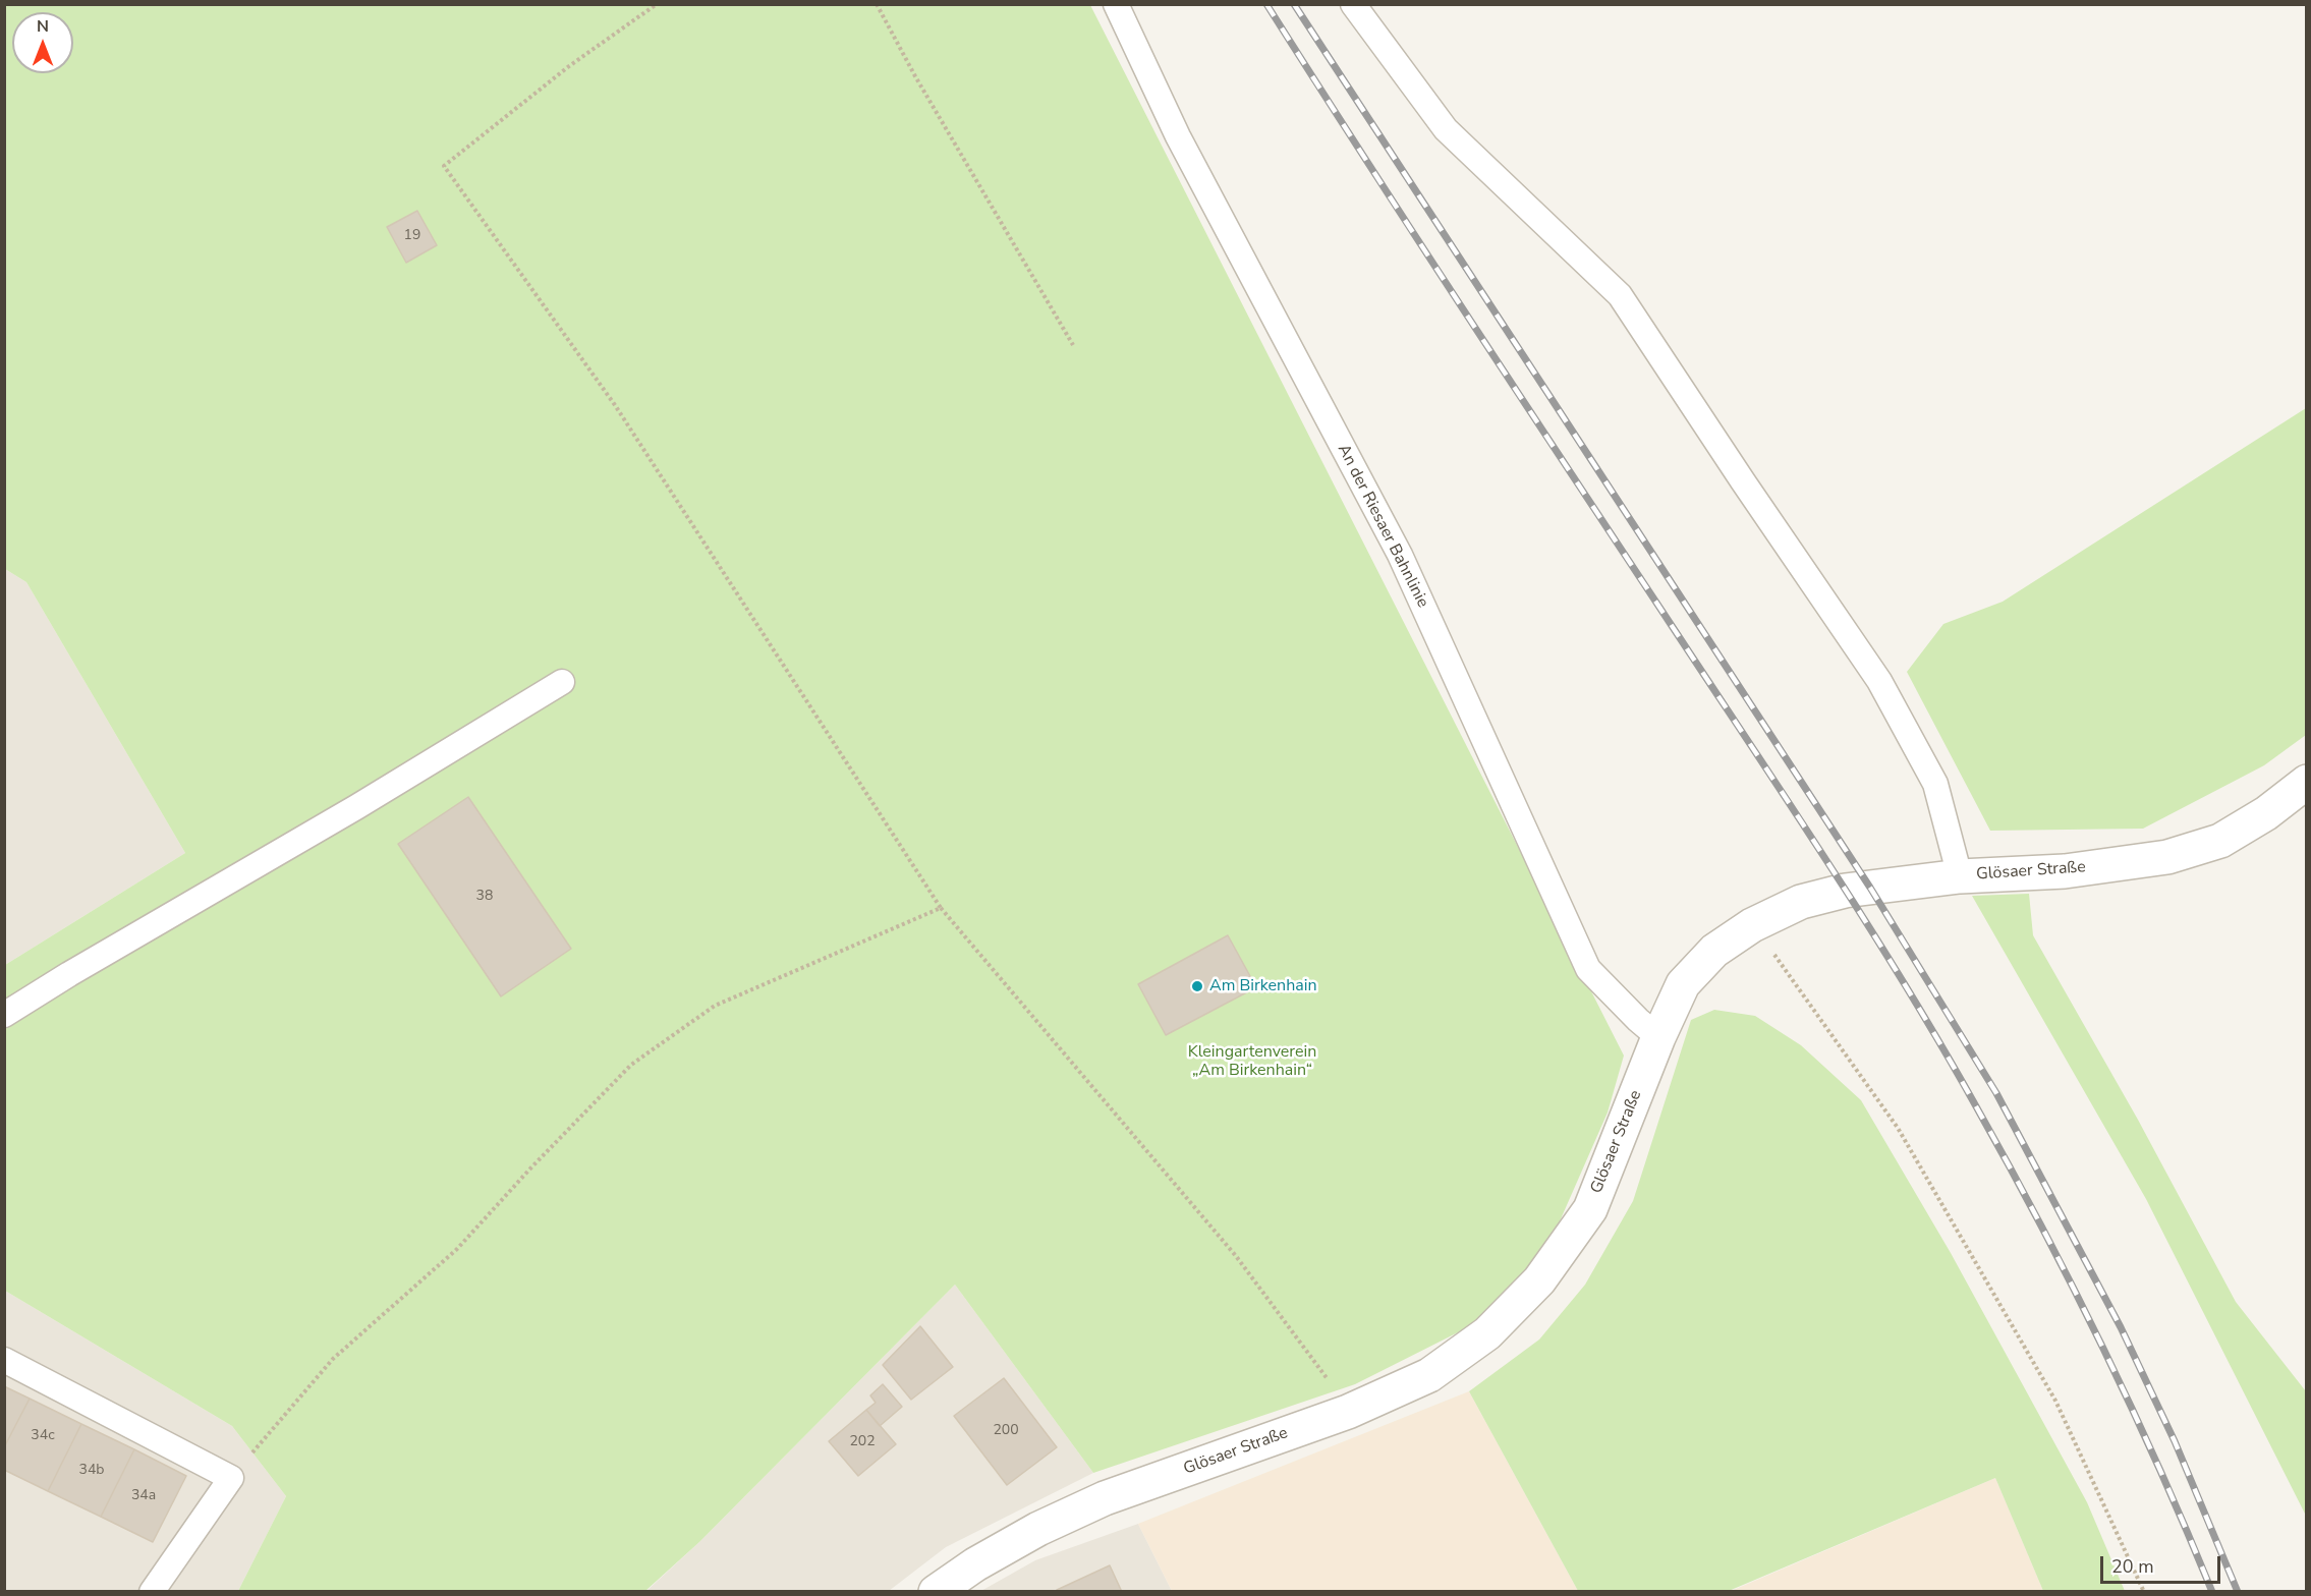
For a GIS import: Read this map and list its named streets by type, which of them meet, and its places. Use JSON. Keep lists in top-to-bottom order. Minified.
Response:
{"streets":{"street":["Glösaer Straße"],"lane":["An der Riesaer Bahnlinie"]},"crossings":[["An der Riesaer Bahnlinie","Glösaer Straße"]],"parks":["Kleingartenverein „Am Birkenhain“"],"places":["Am Birkenhain"],"house_numbers":["19","38","200","34c","202","34b","34a"],"scale_bar":"20 m","north":"top"}
